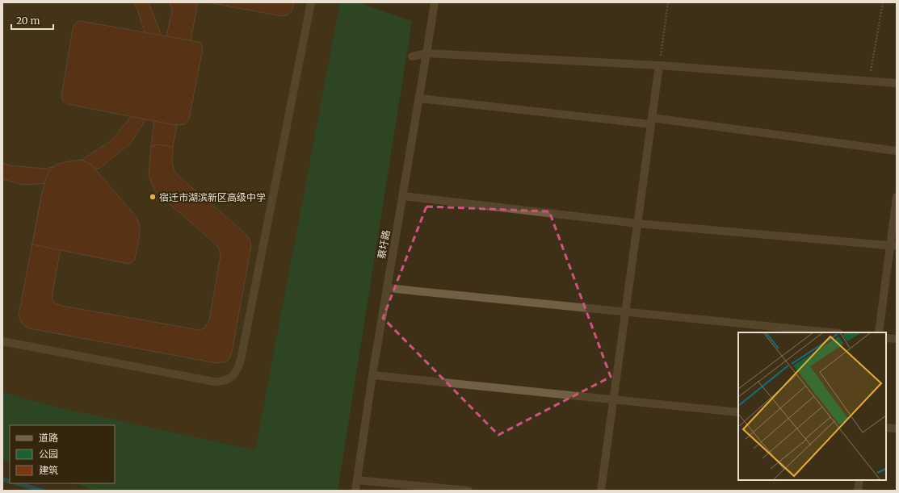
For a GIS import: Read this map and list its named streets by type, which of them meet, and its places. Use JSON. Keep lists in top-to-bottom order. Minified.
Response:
{"streets":{"street":["蔡圩路"]},"places":["宿迁市湖滨新区高级中学"],"legend":["道路","公园","建筑"],"scale_bar":"20 m"}
